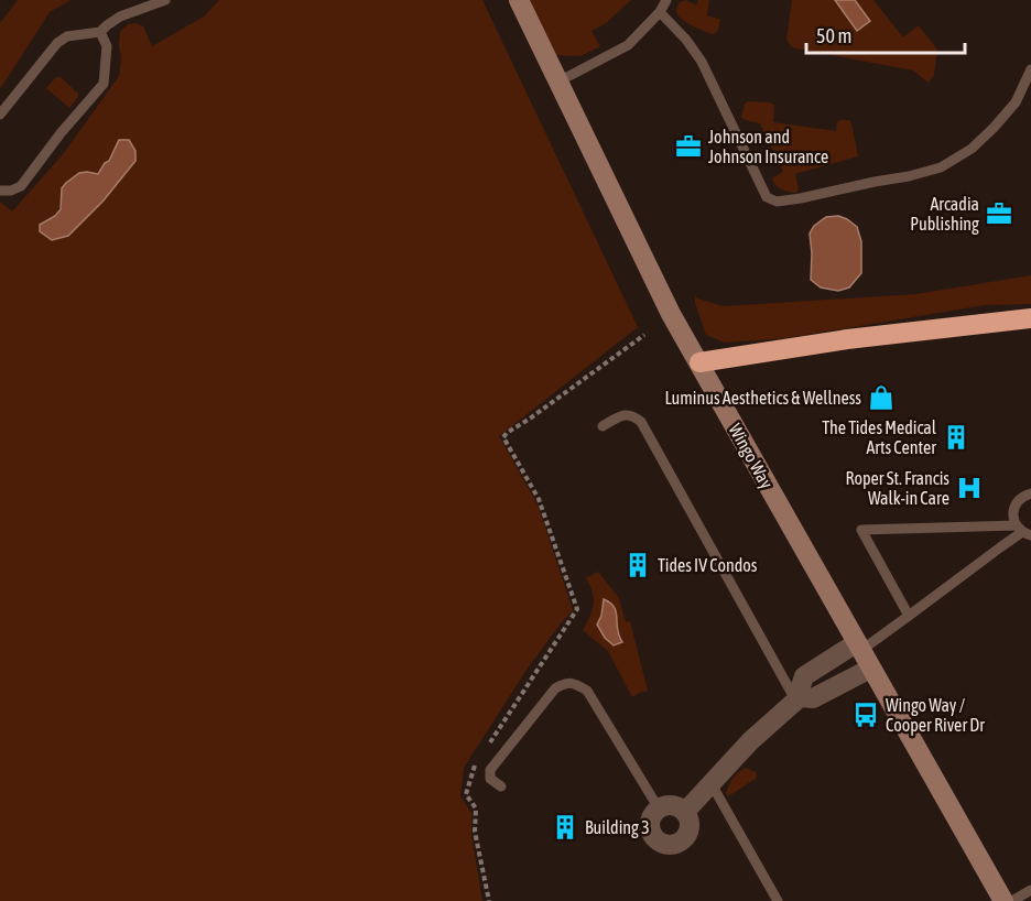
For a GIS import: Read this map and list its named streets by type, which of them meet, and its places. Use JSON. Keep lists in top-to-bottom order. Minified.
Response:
{"streets":{"street":["Wingo Way"]},"places":{"office":["Johnson and Johnson Insurance","Arcadia Publishing"],"shop":["Luminus Aesthetics & Wellness"],"building":["The Tides Medical Arts Center","Tides IV Condos","Building 3"],"hospital":["Roper St. Francis Walk-in Care"],"bus stop":["Wingo Way / Cooper River Dr"]},"scale_bar":"50 m"}
